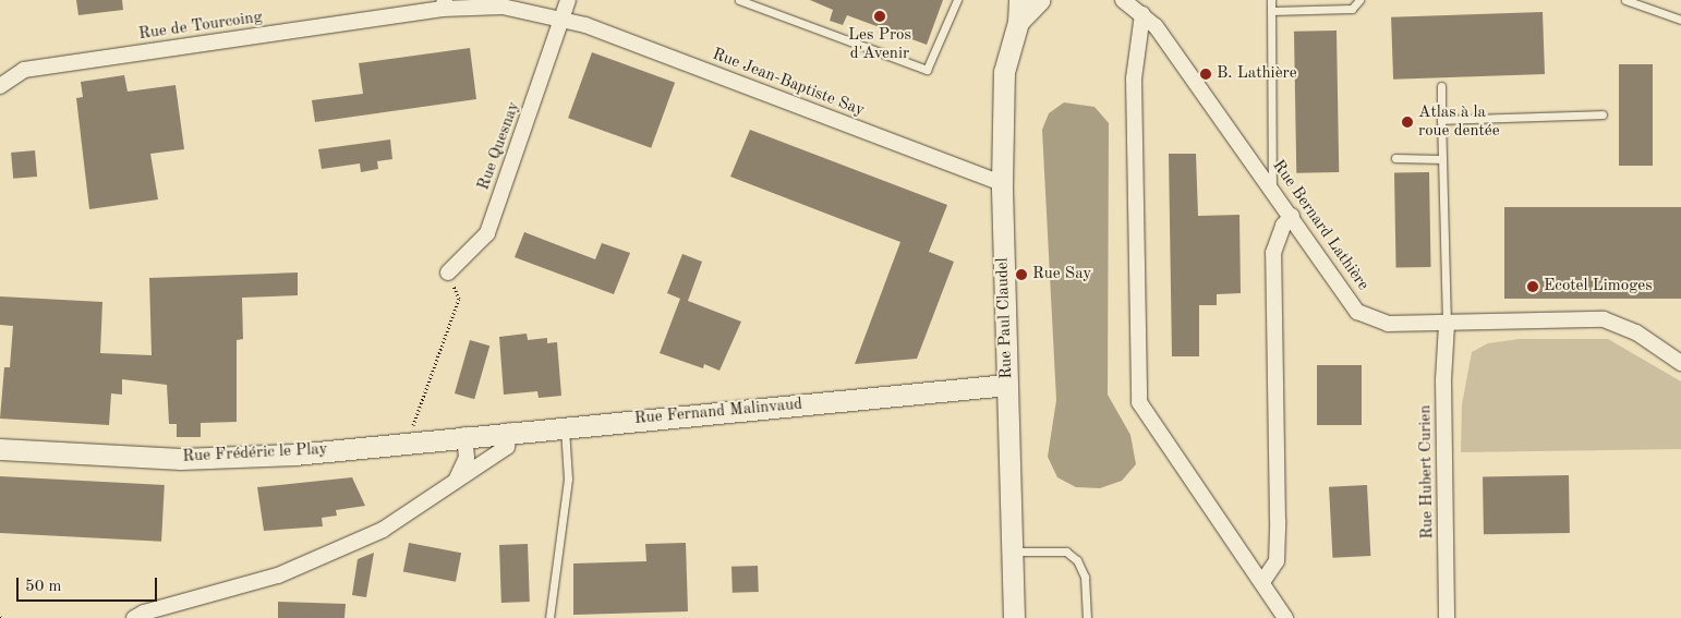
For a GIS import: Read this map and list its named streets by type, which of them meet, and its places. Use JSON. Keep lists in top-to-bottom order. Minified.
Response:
{"streets":{"street":["Rue de Tourcoing","Rue Jean-Baptiste Say","Rue Quesnay","Rue Bernard Lathière","Rue Paul Claudel","Rue Fernand Malinvaud","Rue Frédéric le Play","Rue Hubert Curien"]},"crossings":[["Rue de Tourcoing","Rue Jean-Baptiste Say"],["Rue de Tourcoing","Rue Quesnay"],["Rue Jean-Baptiste Say","Rue Quesnay"],["Rue Jean-Baptiste Say","Rue Paul Claudel"],["Rue Bernard Lathière","Rue Hubert Curien"],["Rue Paul Claudel","Rue Fernand Malinvaud"],["Rue Fernand Malinvaud","Rue Frédéric le Play"]],"places":["Les Pros d'Avenir","B. Lathière","Atlas à la roue dentée","Rue Say","Ecotel Limoges"],"scale_bar":"50 m"}
